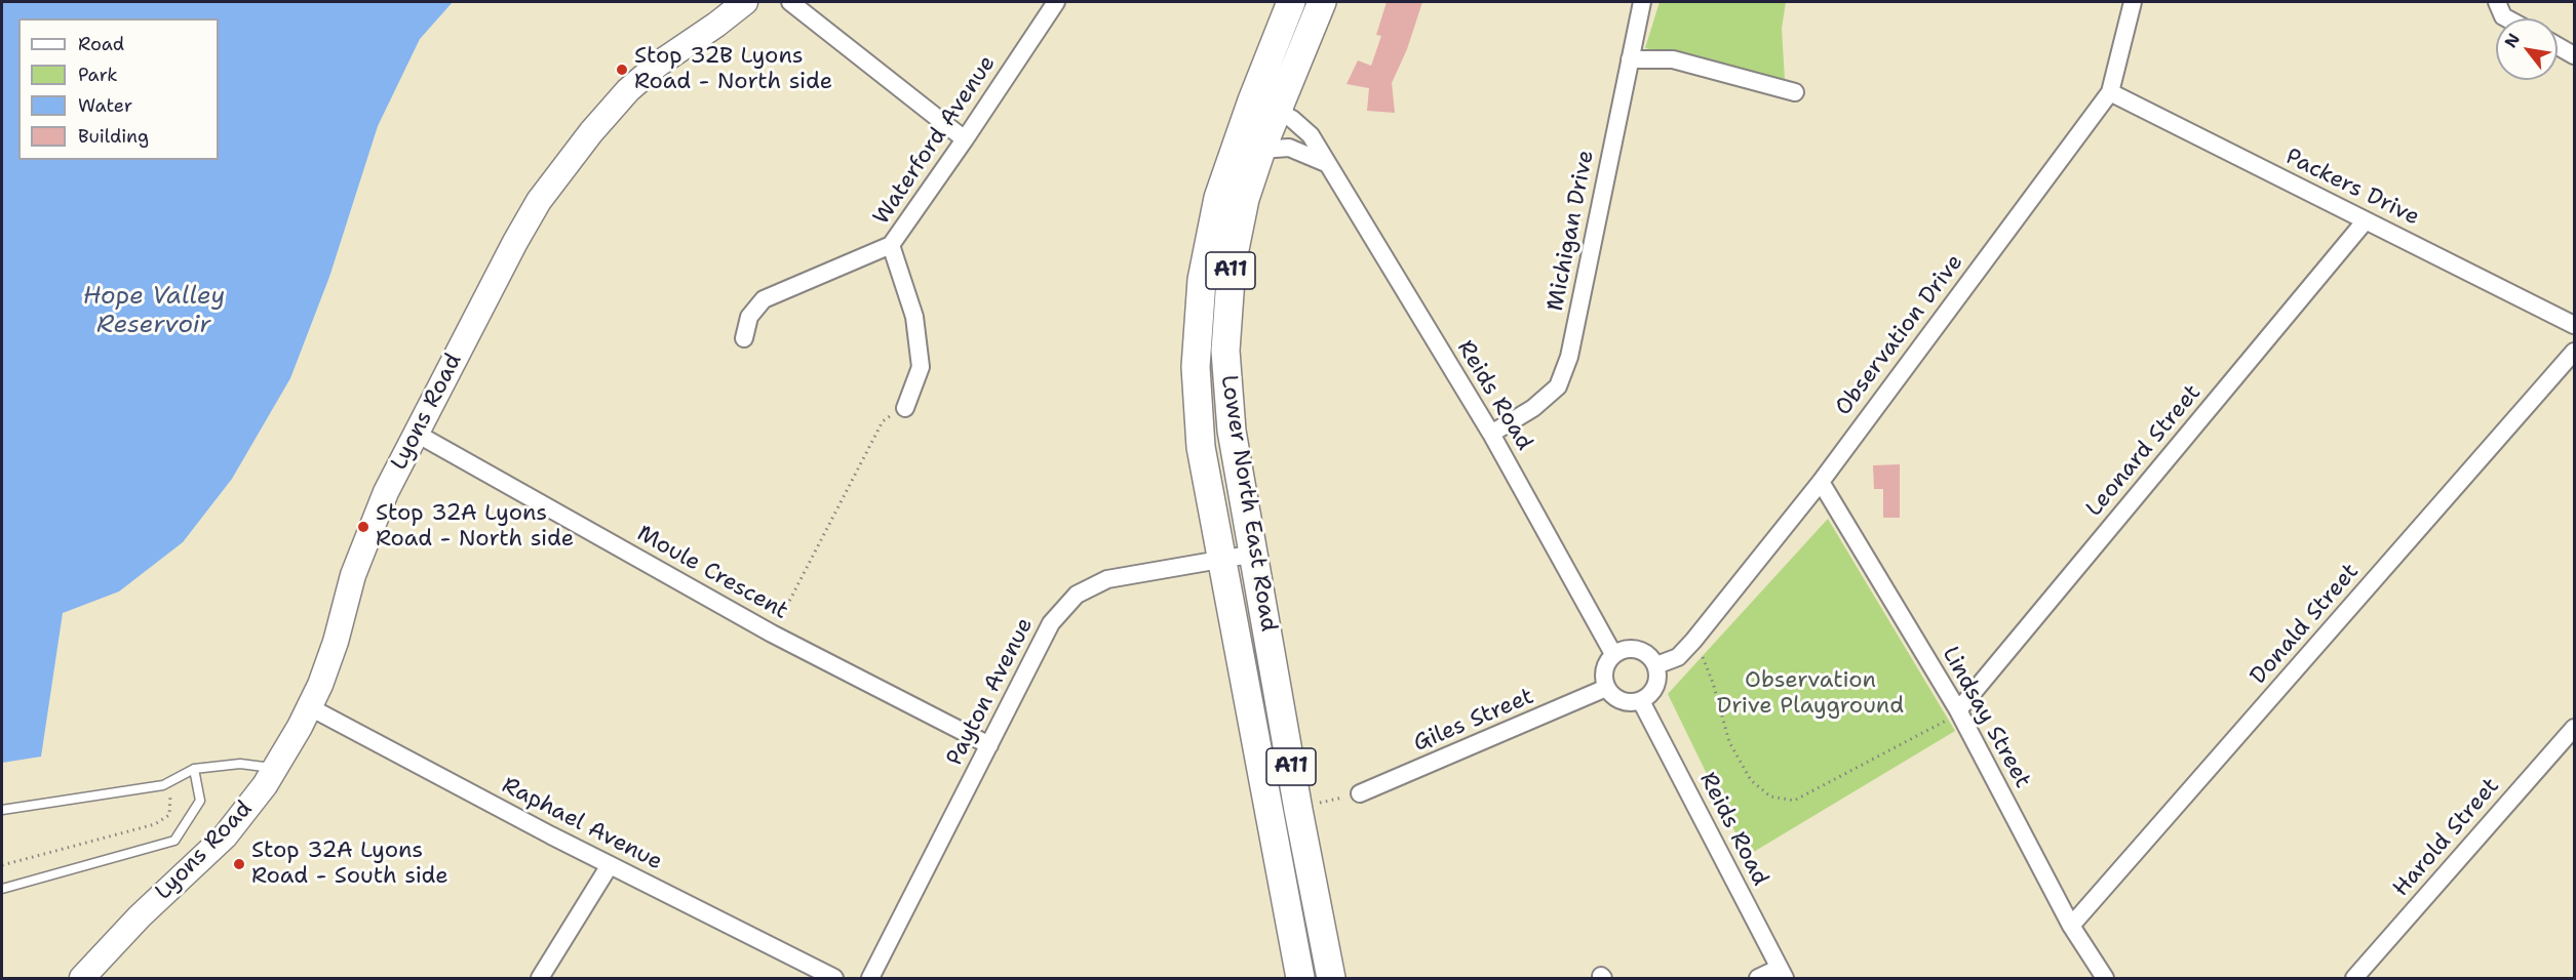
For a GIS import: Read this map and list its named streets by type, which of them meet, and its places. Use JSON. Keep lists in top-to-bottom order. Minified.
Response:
{"streets":{"main road":["A11","Lower North East Road"],"street":["Waterford Avenue","Packers Drive","Michigan Drive","Observation Drive","Reids Road","Lyons Road","Leonard Street","Moule Crescent","Donald Street","Payton Avenue","Lindsay Street","Giles Street","Raphael Avenue","Harold Street"]},"crossings":[["Packers Drive","Observation Drive"],["Packers Drive","Leonard Street"],["Michigan Drive","Reids Road"],["Observation Drive","Reids Road"],["Observation Drive","Lindsay Street"],["Observation Drive","Giles Street"],["Reids Road","Lower North East Road"],["Reids Road","Giles Street"],["Lyons Road","Moule Crescent"],["Lyons Road","Raphael Avenue"],["Leonard Street","Lindsay Street"],["Lower North East Road","Payton Avenue"],["Moule Crescent","Payton Avenue"],["Donald Street","Lindsay Street"]],"water":["Hope Valley Reservoir"],"parks":["Observation Drive Playground"],"places":["Stop 32B Lyons Road - North side","Stop 32A Lyons Road - North side","Stop 32A Lyons Road - South side"],"legend":["Road","Park","Water","Building"],"north":"top left"}
